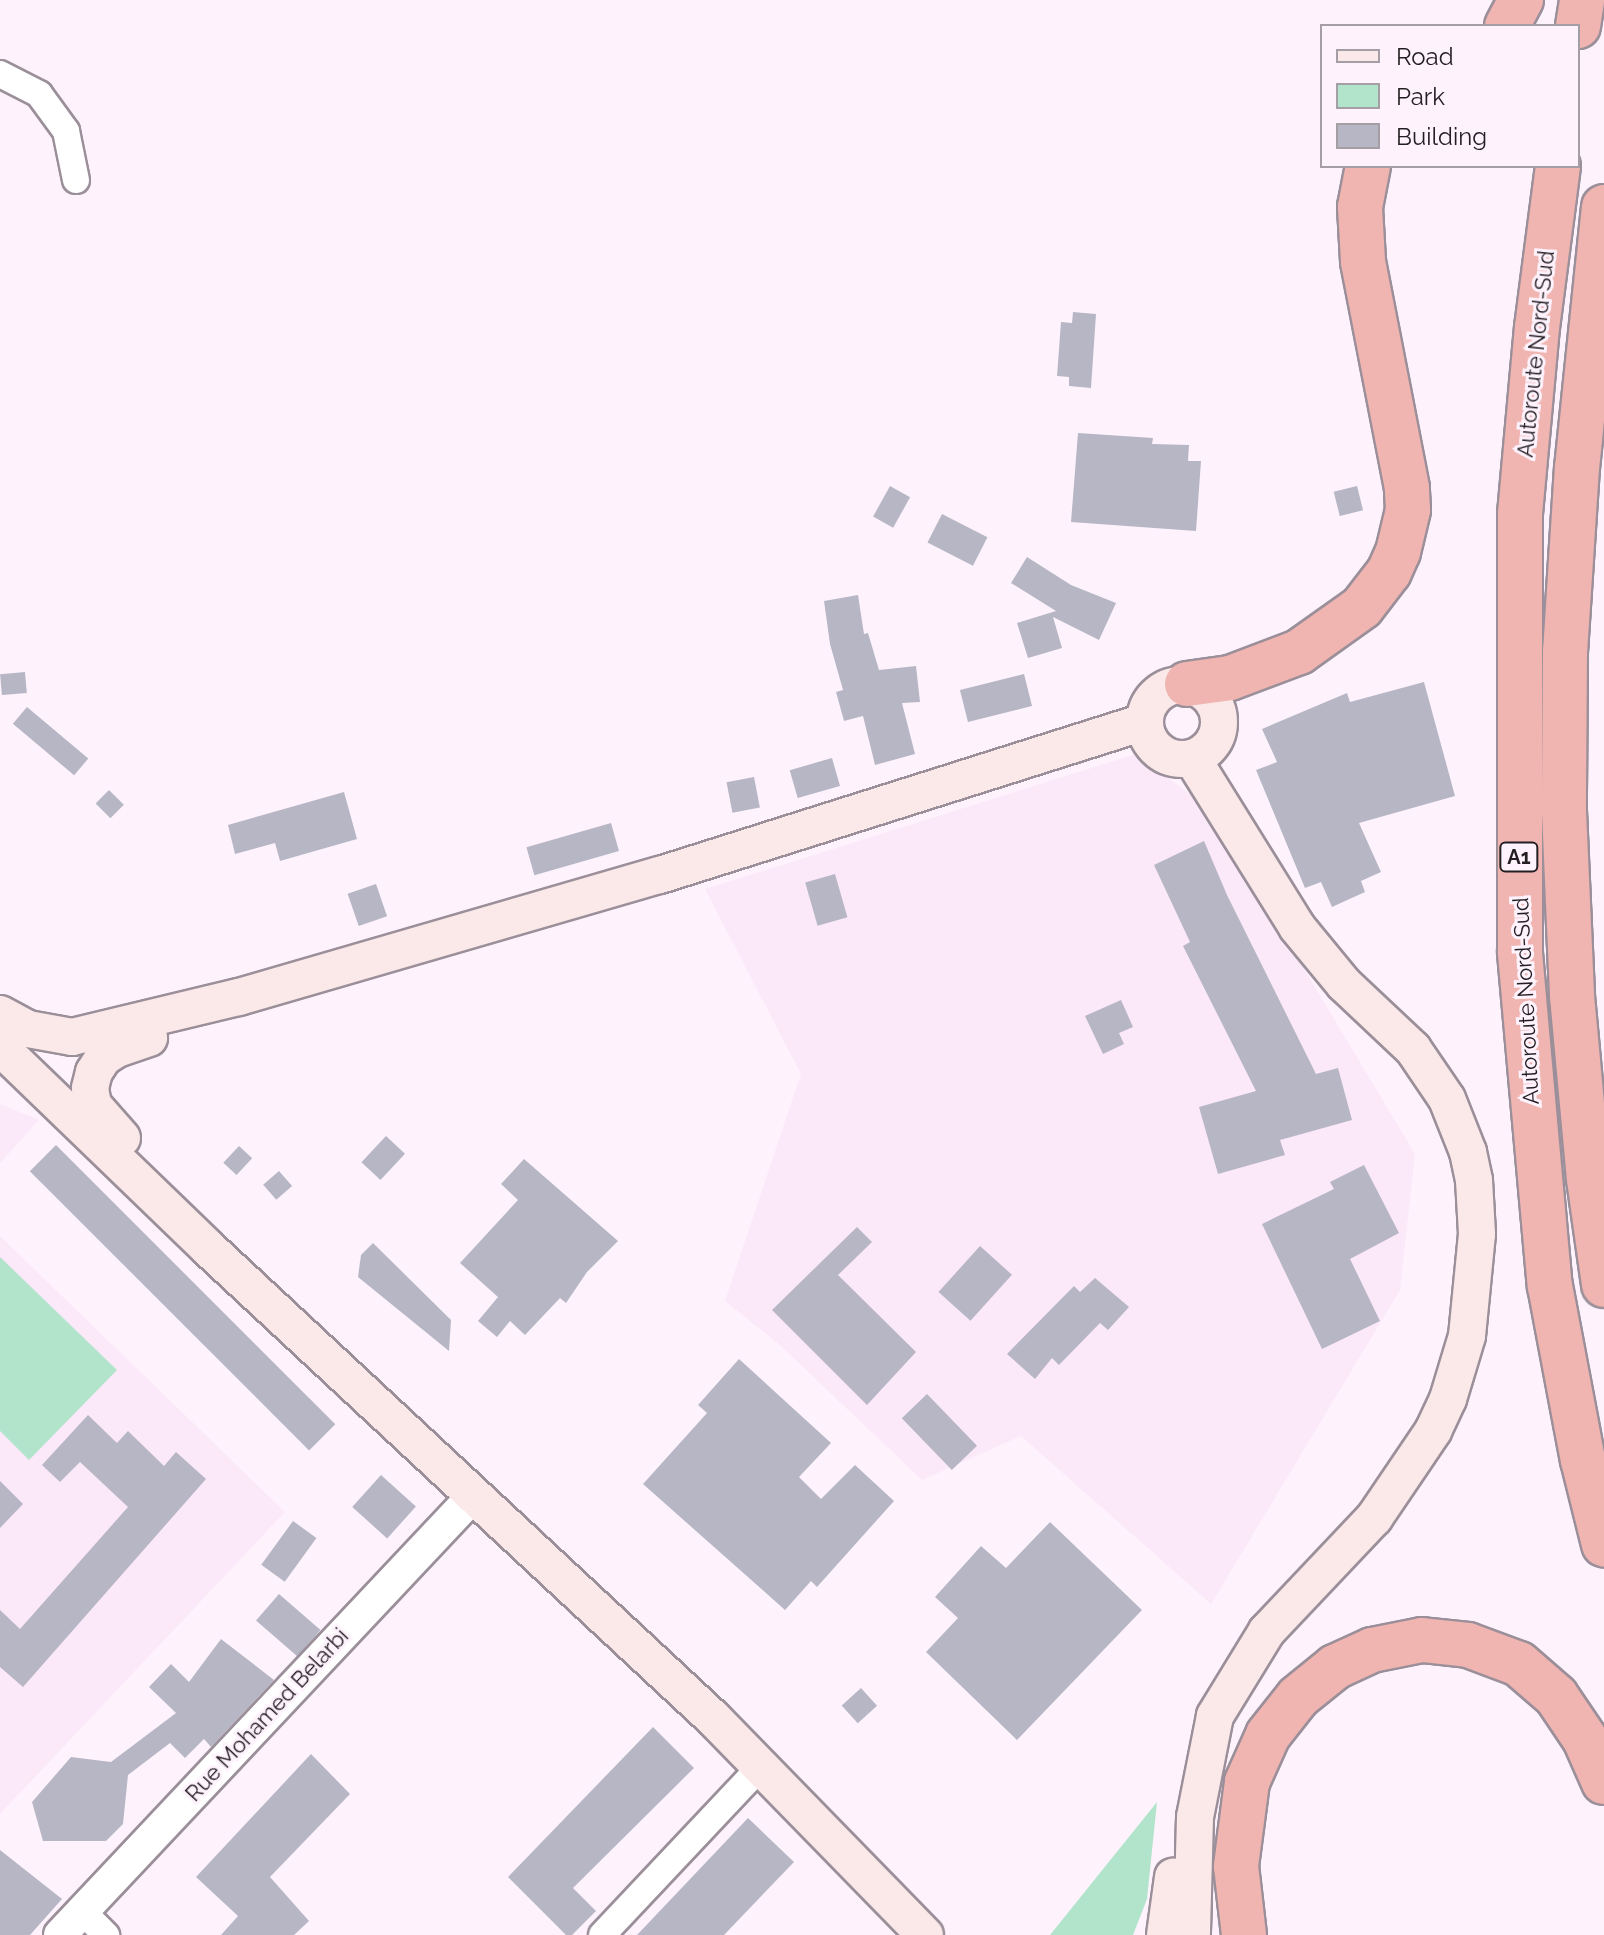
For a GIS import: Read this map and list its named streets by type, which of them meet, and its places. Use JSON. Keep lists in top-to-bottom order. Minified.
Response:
{"streets":{"highway":["Autoroute Nord-Sud","A1"],"street":["Rue Mohamed Belarbi"]},"legend":["Road","Park","Building"]}
